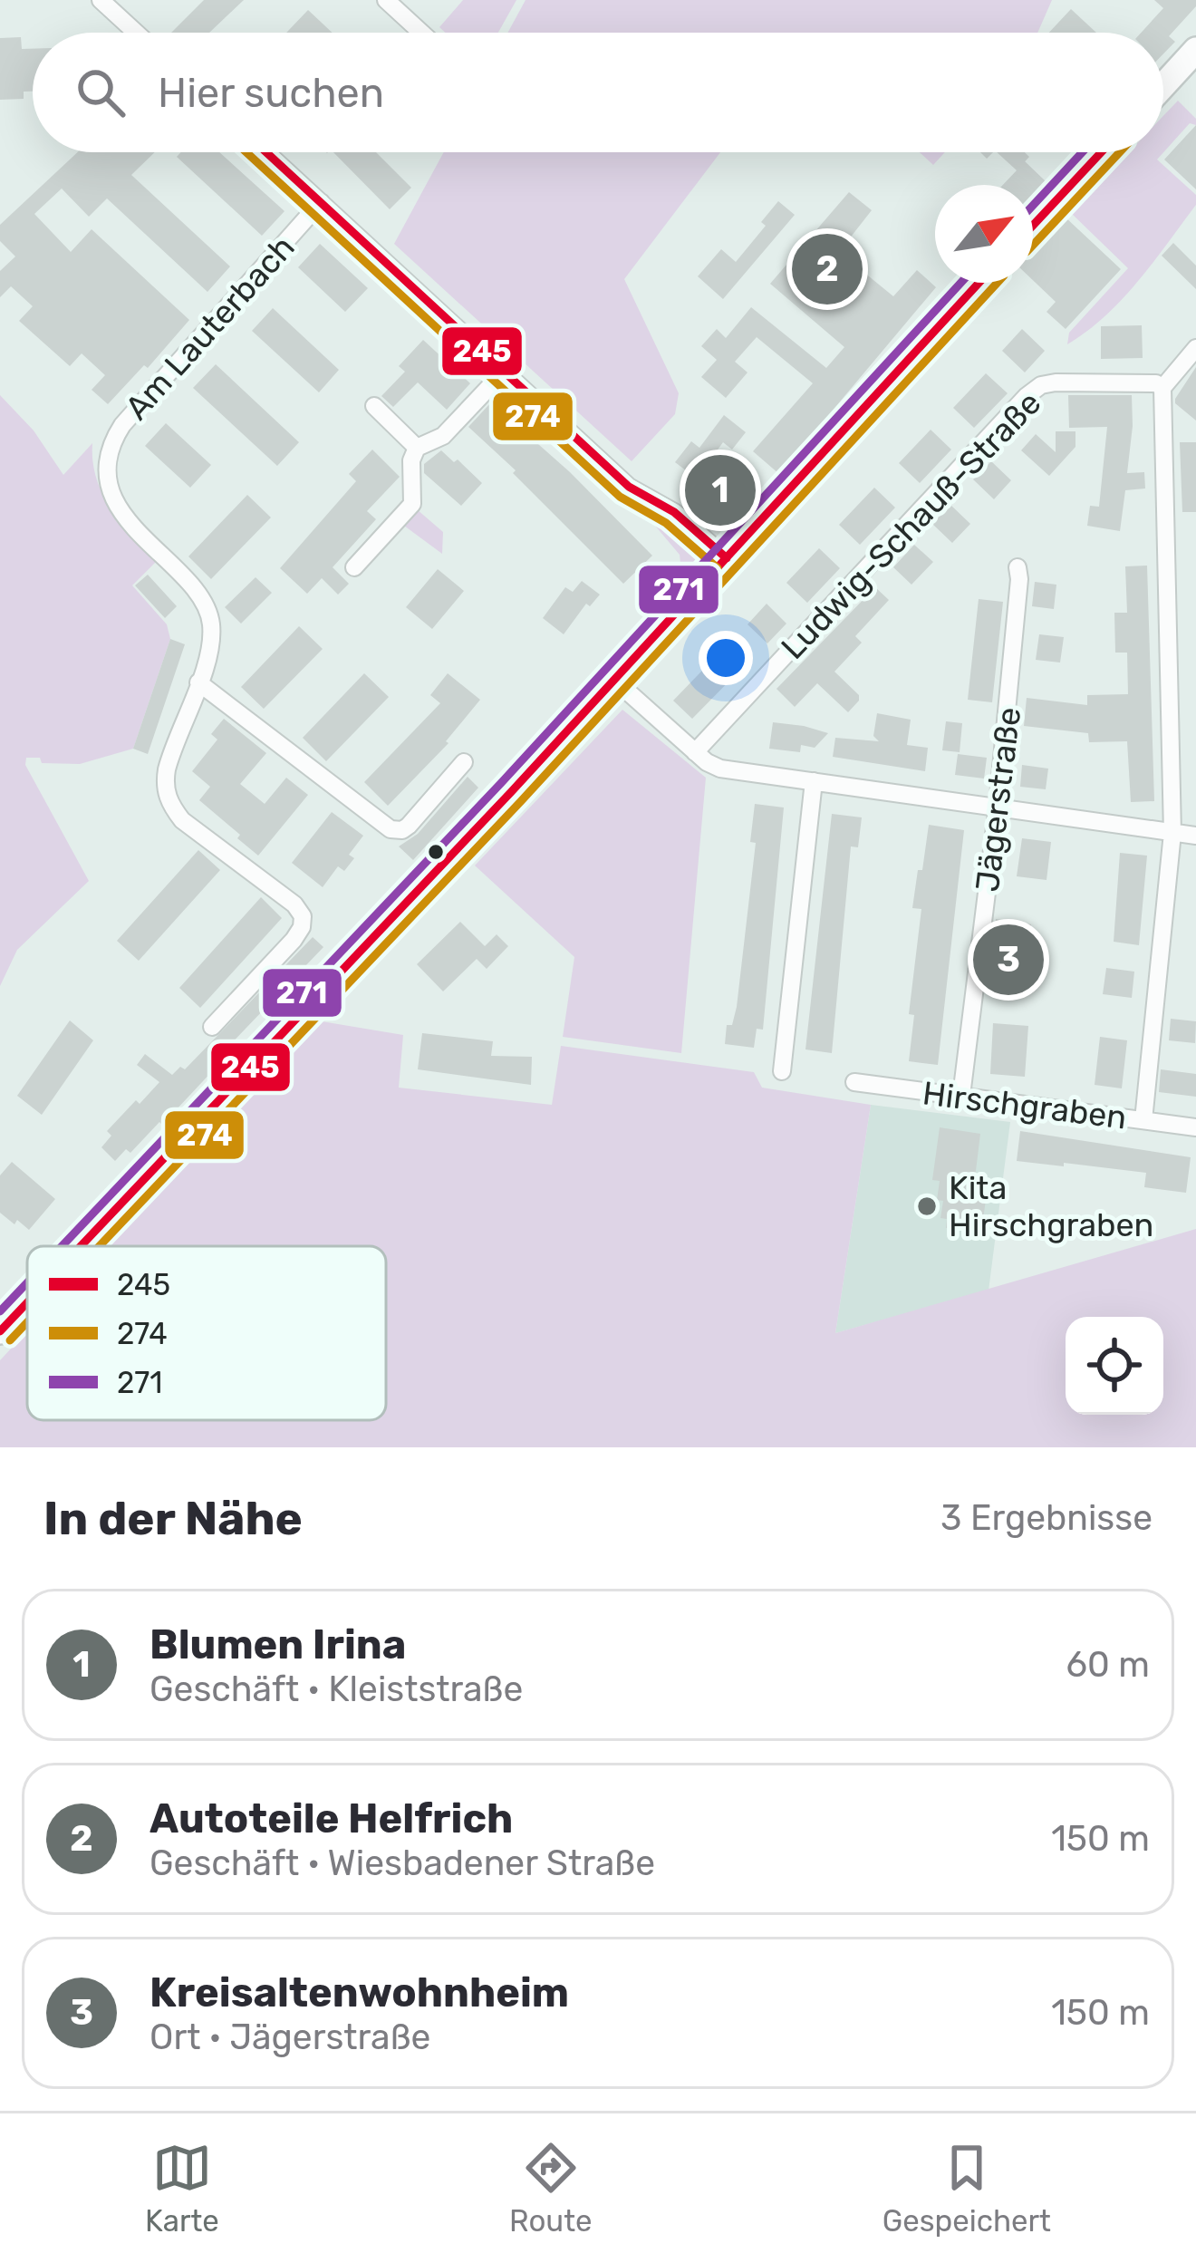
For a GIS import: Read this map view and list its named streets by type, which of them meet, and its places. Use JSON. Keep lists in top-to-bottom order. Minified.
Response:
{"streets":{"street":["Am Lauterbach","Ludwig-Schauß-Straße","Jägerstraße","Hirschgraben"]},"crossings":[["Jägerstraße","Hirschgraben"]],"places":["Kita Hirschgraben"],"lines":["transit line 245","transit line 274","transit line 271"],"legend":["245","274","271"],"north":"top right","page":{"search":"Hier suchen","pins":["2","1","3"],"heading":["In der Nähe","3 Ergebnisse"],"list":[{"mark":"1","name":"Blumen Irina","note":"Geschäft · Kleiststraße","value":"60 m"},{"mark":"2","name":"Autoteile Helfrich","note":"Geschäft · Wiesbadener Straße","value":"150 m"},{"mark":"3","name":"Kreisaltenwohnheim","note":"Ort · Jägerstraße","value":"150 m"}],"nav":["Karte","Route","Gespeichert"]}}
